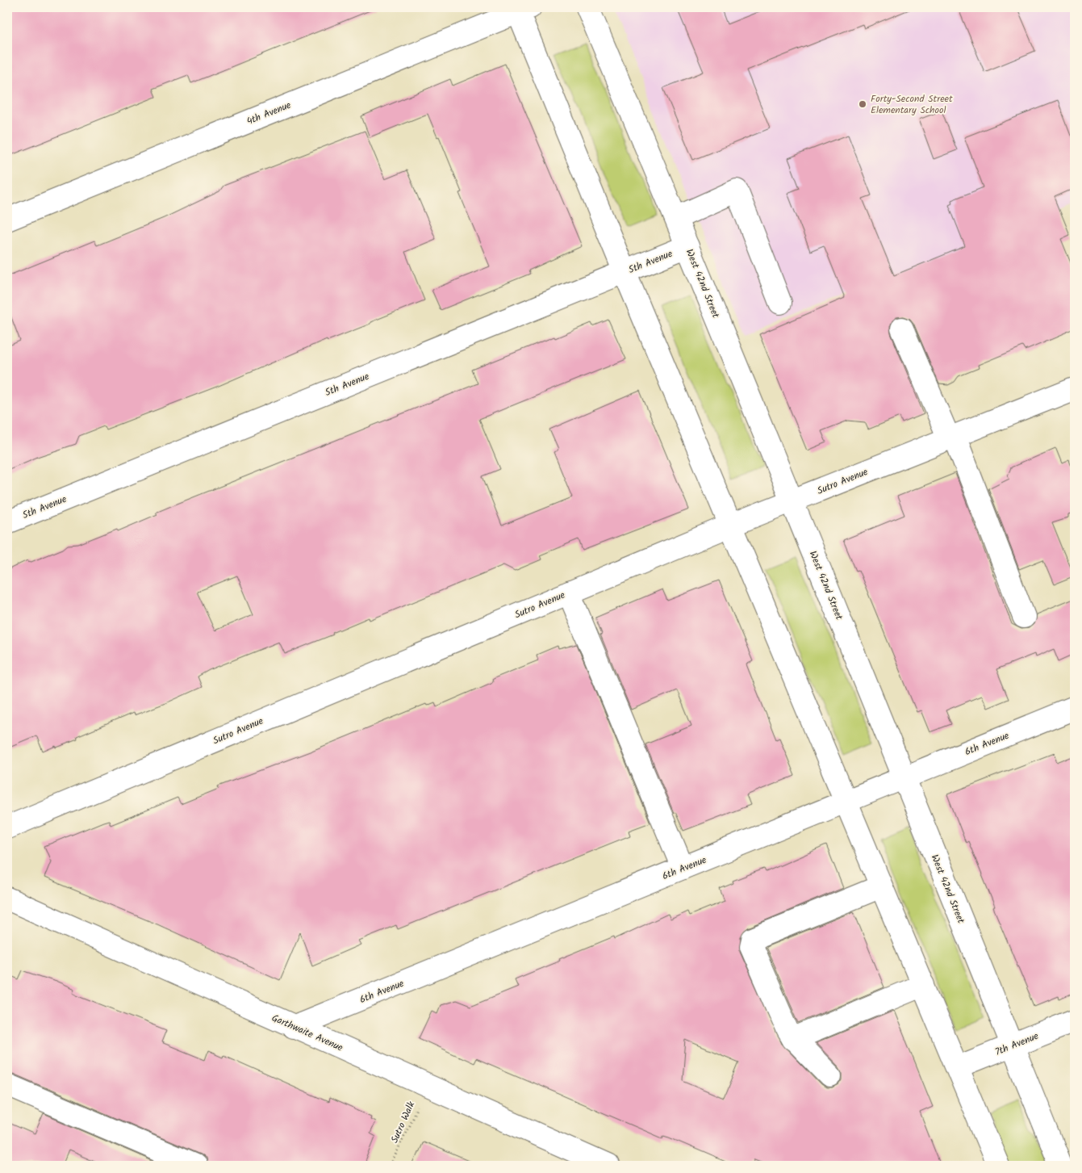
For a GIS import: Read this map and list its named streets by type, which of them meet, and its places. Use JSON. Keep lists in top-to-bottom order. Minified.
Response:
{"streets":{"street":["4th Avenue","5th Avenue","West 42nd Street","Sutro Avenue","6th Avenue","Garthwaite Avenue","7th Avenue"],"path":["Sutro Walk"]},"crossings":[["5th Avenue","West 42nd Street"],["West 42nd Street","Sutro Avenue"],["West 42nd Street","6th Avenue"],["West 42nd Street","7th Avenue"],["6th Avenue","Garthwaite Avenue"],["Garthwaite Avenue","Sutro Walk"]],"places":["Forty-Second Street Elementary School"]}
